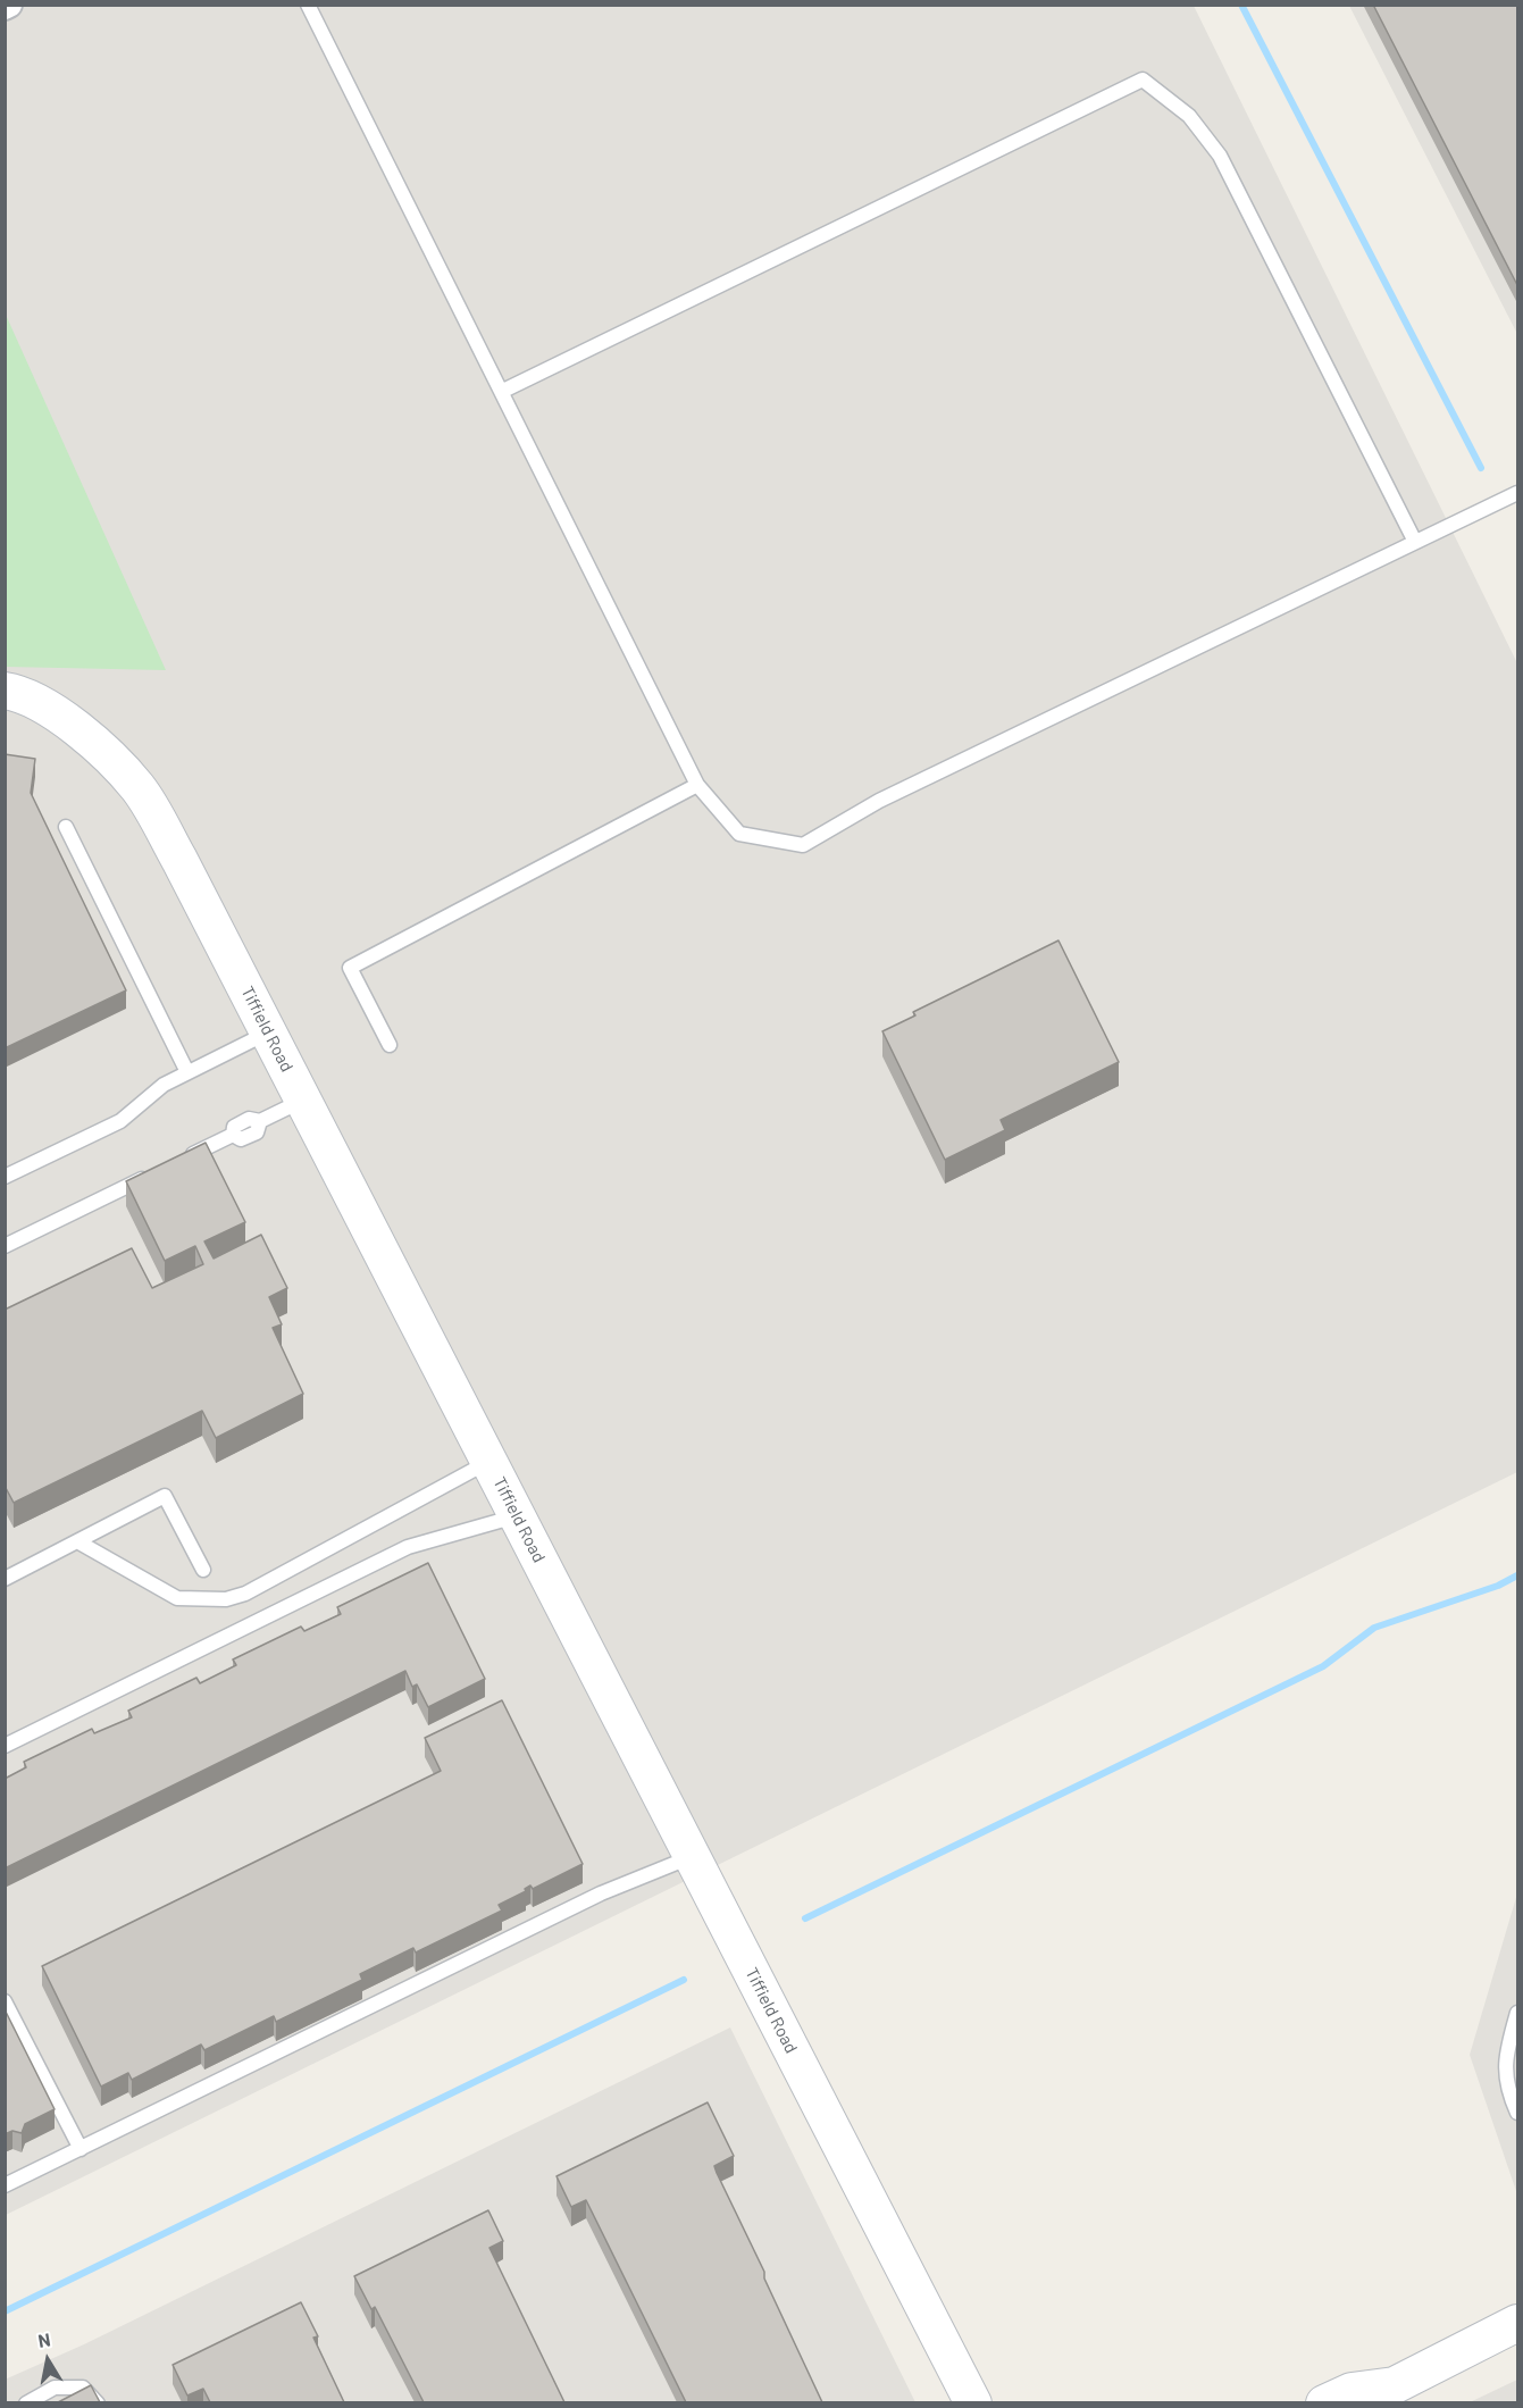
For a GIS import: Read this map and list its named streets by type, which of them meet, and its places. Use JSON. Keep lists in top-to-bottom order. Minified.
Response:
{"streets":{"street":["Tiffield Road"]},"north":"top"}
